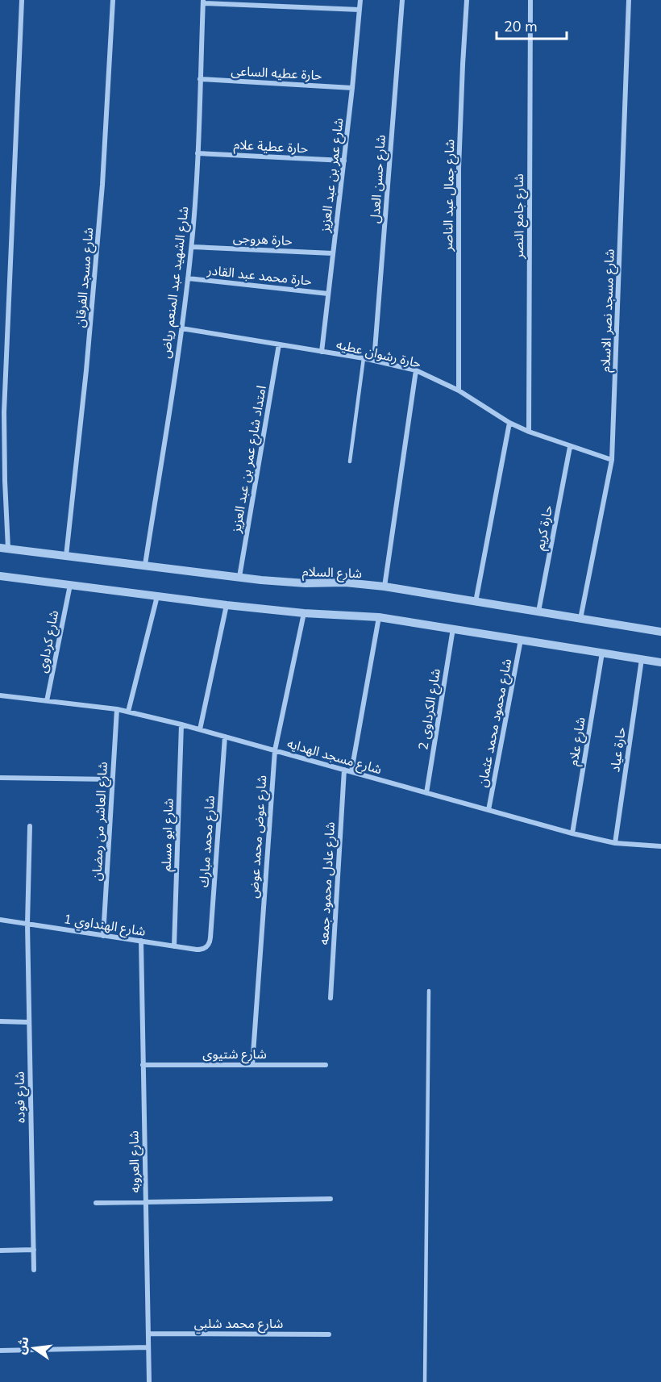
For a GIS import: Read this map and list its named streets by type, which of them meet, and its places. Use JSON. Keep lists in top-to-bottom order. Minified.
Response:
{"streets":{"street":["حارة عطيه الساعى","حارة عطية علام","شارع عمر بن عبد العزيز","شارع حسن العدل","شارع جمال عبد الناصر","شارع جامع النصر","حارة هروجى","حارة محمد عبد القادر","شارع مسجد الفرقان","شارع الشهيد عبد المنعم رياض","شارع مسجد نصر الاسلام","حارة رشوان عطيه","امتداد شارع عمر بن عبد العزيز","حارة كريم","شارع السلام","شارع كرداوى","شارع الكرداوى 2","شارع محمود محمد عثمان","شارع علام","حارة عياد","شارع مسجد الهدايه","شارع العاشر من رمضان","شارع ابو مسلم","شارع عوض محمد عوض","شارع محمد مبارك","شارع عادل محمود جمعه","شارع الهنداوي 1","شارع شتيوى","شارع فوده","شارع العروبه","شارع محمد شلبي"]},"crossings":[["حارة عطيه الساعى","شارع عمر بن عبد العزيز"],["حارة عطيه الساعى","شارع الشهيد عبد المنعم رياض"],["حارة عطية علام","شارع عمر بن عبد العزيز"],["حارة عطية علام","شارع الشهيد عبد المنعم رياض"],["شارع عمر بن عبد العزيز","حارة هروجى"],["شارع عمر بن عبد العزيز","حارة محمد عبد القادر"],["شارع عمر بن عبد العزيز","حارة رشوان عطيه"],["شارع حسن العدل","حارة رشوان عطيه"],["شارع جمال عبد الناصر","حارة رشوان عطيه"],["شارع جامع النصر","حارة رشوان عطيه"],["حارة هروجى","شارع الشهيد عبد المنعم رياض"],["حارة محمد عبد القادر","شارع الشهيد عبد المنعم رياض"],["شارع مسجد الفرقان","شارع السلام"],["شارع الشهيد عبد المنعم رياض","حارة رشوان عطيه"],["شارع الشهيد عبد المنعم رياض","شارع السلام"],["شارع مسجد نصر الاسلام","حارة رشوان عطيه"],["شارع مسجد نصر الاسلام","شارع السلام"],["حارة رشوان عطيه","امتداد شارع عمر بن عبد العزيز"],["حارة رشوان عطيه","حارة كريم"],["امتداد شارع عمر بن عبد العزيز","شارع السلام"],["حارة كريم","شارع السلام"],["شارع كرداوى","شارع مسجد الهدايه"],["شارع الكرداوى 2","شارع مسجد الهدايه"],["شارع محمود محمد عثمان","شارع مسجد الهدايه"],["شارع علام","شارع مسجد الهدايه"],["حارة عياد","شارع مسجد الهدايه"],["شارع مسجد الهدايه","شارع العاشر من رمضان"],["شارع مسجد الهدايه","شارع ابو مسلم"],["شارع مسجد الهدايه","شارع عوض محمد عوض"],["شارع مسجد الهدايه","شارع محمد مبارك"],["شارع مسجد الهدايه","شارع عادل محمود جمعه"],["شارع العاشر من رمضان","شارع الهنداوي 1"],["شارع ابو مسلم","شارع الهنداوي 1"],["شارع عوض محمد عوض","شارع شتيوى"],["شارع محمد مبارك","شارع الهنداوي 1"],["شارع الهنداوي 1","شارع فوده"],["شارع الهنداوي 1","شارع العروبه"],["شارع شتيوى","شارع العروبه"],["شارع العروبه","شارع محمد شلبي"]],"scale_bar":"20 m","north":"left"}
